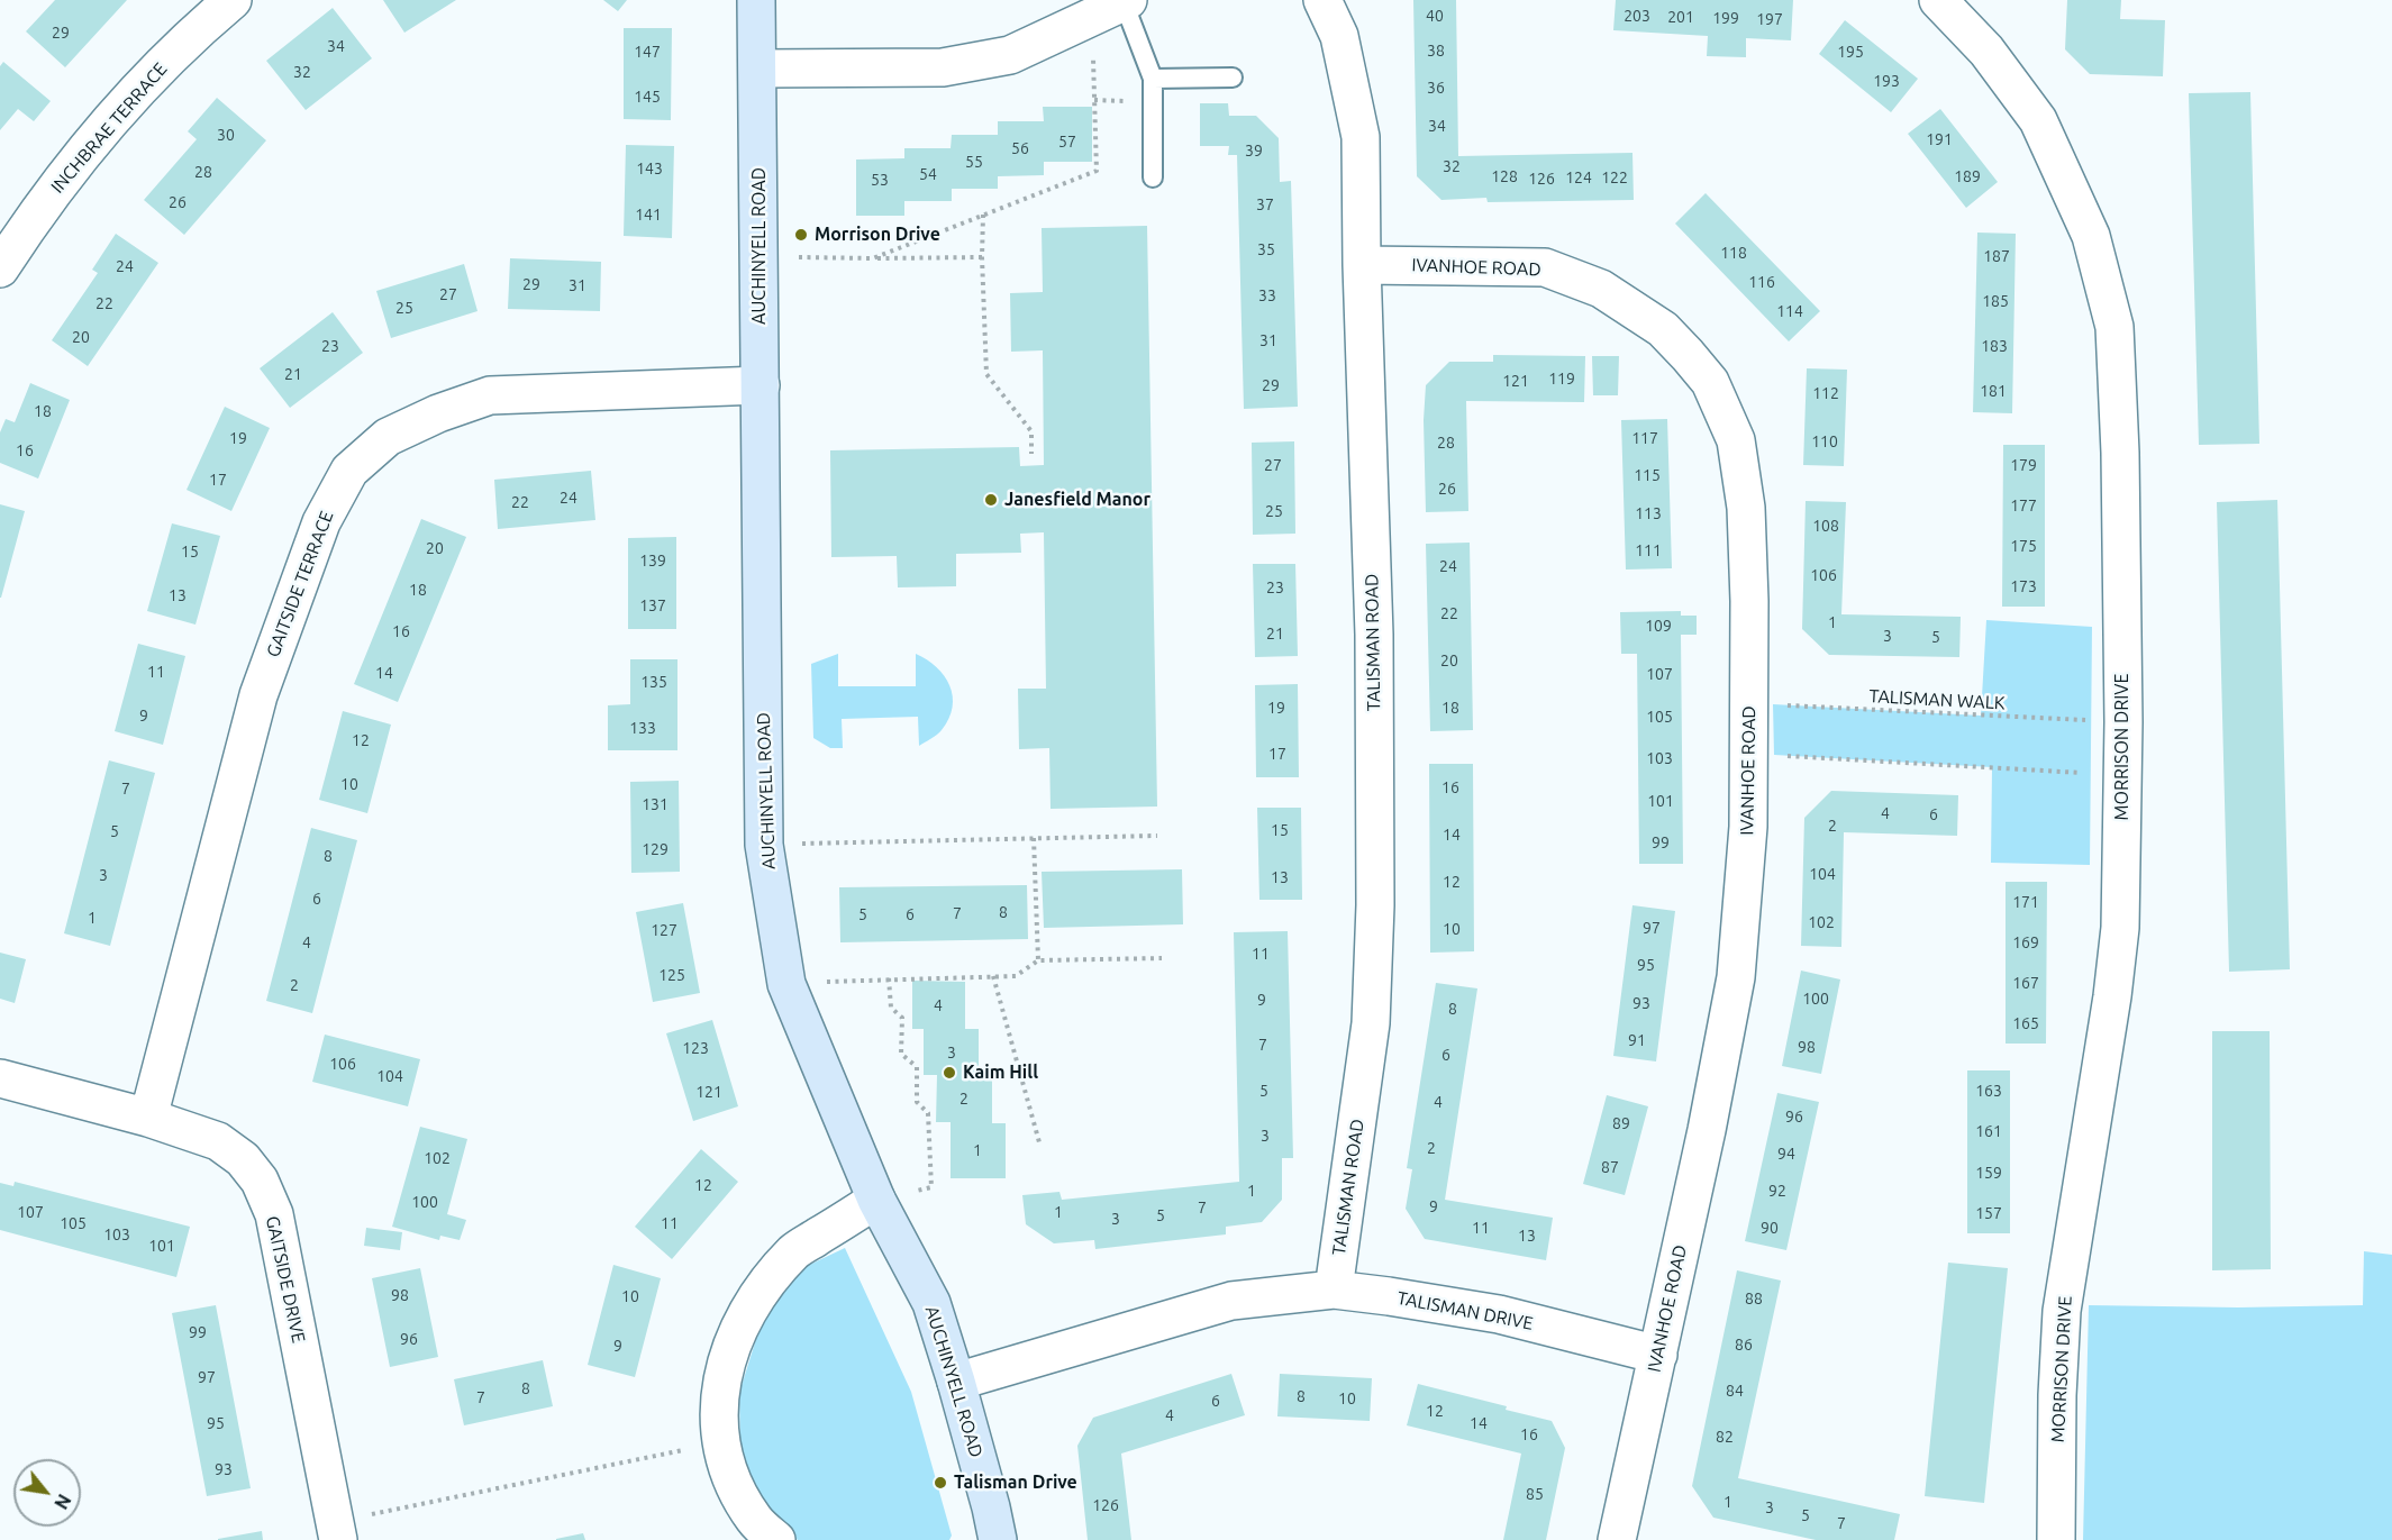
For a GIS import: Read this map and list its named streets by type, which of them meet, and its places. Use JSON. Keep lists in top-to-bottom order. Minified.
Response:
{"streets":{"street":["INCHBRAE TERRACE","AUCHINYELL ROAD","IVANHOE ROAD","GAITSIDE TERRACE","TALISMAN ROAD","MORRISON DRIVE","GAITSIDE DRIVE","TALISMAN DRIVE"],"path":["TALISMAN WALK"]},"crossings":[["AUCHINYELL ROAD","GAITSIDE TERRACE"],["AUCHINYELL ROAD","TALISMAN DRIVE"],["IVANHOE ROAD","TALISMAN ROAD"],["IVANHOE ROAD","TALISMAN DRIVE"],["GAITSIDE TERRACE","GAITSIDE DRIVE"],["TALISMAN ROAD","TALISMAN DRIVE"]],"places":["Morrison Drive","Janesfield Manor","Kaim Hill","Talisman Drive"],"house_numbers":["40","203","201","199","197","29","34","38","147","195","32","193","36","145","34","30","191","57","56","39","55","32","143","28","54","128","189","124","122","126","53","26","37","141","35","118","187","24","116","29","31","27","33","185","22","25","114","20","31","23","183","21","119","121","29","181","112","18","19","117","110","28","16","27","179","115","17","26","24","22","177","25","113","108","175","20","111","15","139","24","106","173","23","18","13","137","22","1","109","16","21","3","5","20","11","14","107","135","19","18","9","105","133","12","17","103","10","16","7","101","131","4","6","2","15","5","14","99","129","8","104","3","13","12","6","171","8","7","5","6","1","102","97","10","127","4","169","11","95","125","167","2","100","9","93","4","8","165","91","7","98","123","3","6","106","104","5","163","121","2","4","96","89","161","3","2","1","94","102","87","159","12","1","92","100","9","7","107","1","157","5","3","105","11","11","90","103","13","101","98","10","88","99","96","86","9","97","8","84","8","7","10","6","12","4","95","14","16","82","93","85","1","126","3","5","7"],"north":"bottom right"}
